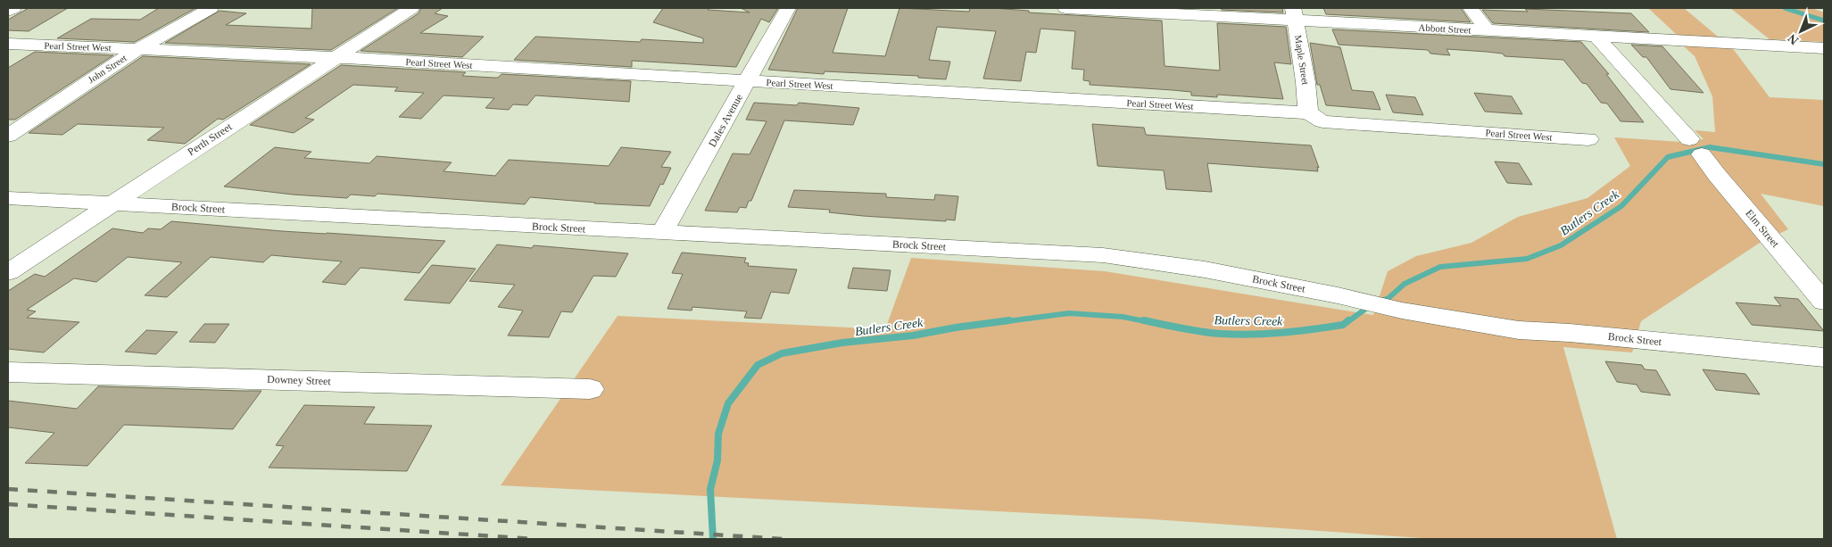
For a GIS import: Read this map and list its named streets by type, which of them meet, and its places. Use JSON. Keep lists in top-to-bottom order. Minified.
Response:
{"streets":{"street":["Abbott Street","Pearl Street West","Maple Street","John Street","Dales Avenue","Perth Street","Brock Street","Elm Street","Downey Street"]},"crossings":[["Abbott Street","Maple Street"],["Abbott Street","Elm Street"],["Pearl Street West","Maple Street"],["Pearl Street West","John Street"],["Pearl Street West","Dales Avenue"],["Pearl Street West","Perth Street"],["Dales Avenue","Brock Street"],["Perth Street","Brock Street"]],"water":["Butlers Creek"],"north":"bottom left"}
